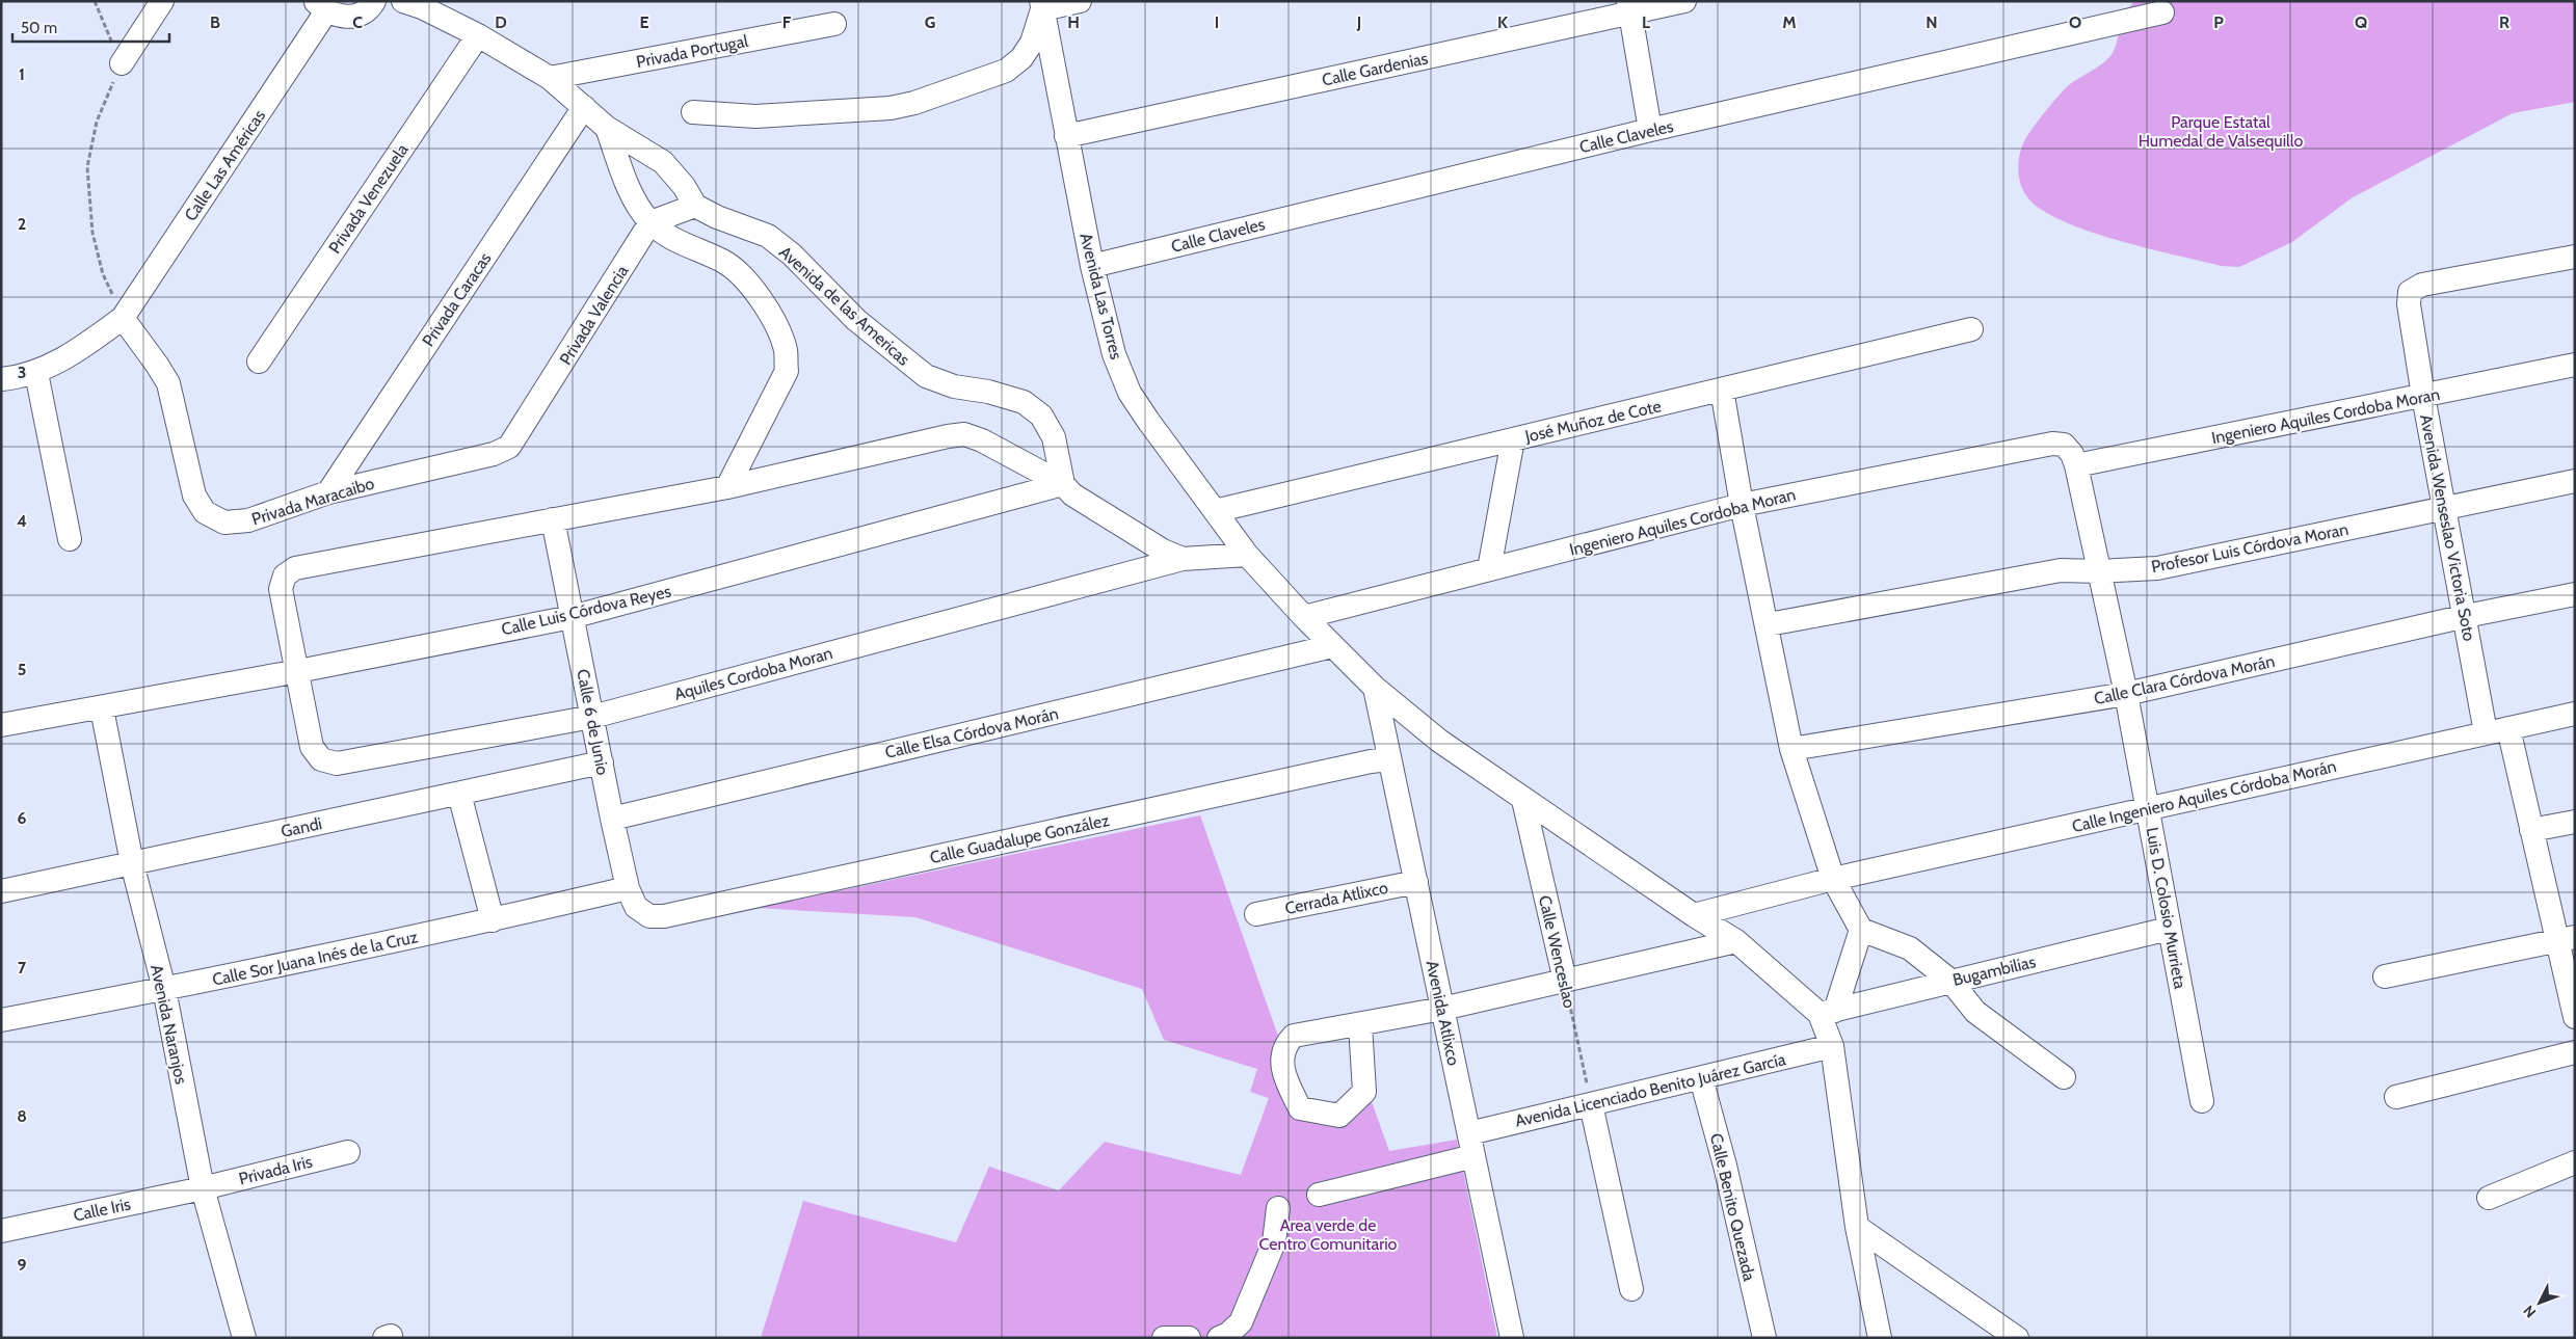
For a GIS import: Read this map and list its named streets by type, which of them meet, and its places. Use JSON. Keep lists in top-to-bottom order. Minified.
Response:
{"streets":{"street":["Privada Portugal","Calle Gardenias","Calle Claveles","Calle Las Américas","Privada Venezuela","Avenida Las Torres","Privada Caracas","Avenida de las Americas","Privada Valencia","Ingeniero Aquiles Cordoba Moran","José Muñoz de Cote","Privada Maracaibo","Avenida Wenseslao Victoria Soto","Profesor Luis Córdova Moran","Calle Luis Córdova Reyes","Aquiles Cordoba Moran","Calle Clara Córdova Morán","Calle 6 de Junio","Calle Elsa Córdova Morán","Calle Ingeniero Aquiles Córdoba Morán","Gandi","Calle Guadalupe González","Cerrada Atlixco","Luis D. Colosio Murrieta","Calle Wenceslao","Calle Sor Juana Inés de la Cruz","Bugambilias","Avenida Atlixco","Avenida Naranjos","Avenida Licenciado Benito Juárez García","Privada Iris","Calle Benito Quezada","Calle Iris"]},"crossings":[["Calle Gardenias","Avenida Las Torres"],["Calle Claveles","Avenida Las Torres"],["Calle Las Américas","Privada Maracaibo"],["Avenida Las Torres","Ingeniero Aquiles Cordoba Moran"],["Avenida Las Torres","José Muñoz de Cote"],["Avenida Las Torres","Aquiles Cordoba Moran"],["Avenida Las Torres","Calle Elsa Córdova Morán"],["Avenida Las Torres","Calle Ingeniero Aquiles Córdoba Morán"],["Avenida Las Torres","Calle Wenceslao"],["Avenida Las Torres","Bugambilias"],["Avenida Las Torres","Avenida Atlixco"],["Privada Caracas","Privada Maracaibo"],["Avenida de las Americas","Calle Luis Córdova Reyes"],["Privada Valencia","Privada Maracaibo"],["Ingeniero Aquiles Cordoba Moran","Avenida Wenseslao Victoria Soto"],["Ingeniero Aquiles Cordoba Moran","Luis D. Colosio Murrieta"],["Avenida Wenseslao Victoria Soto","Profesor Luis Córdova Moran"],["Avenida Wenseslao Victoria Soto","Calle Clara Córdova Morán"],["Avenida Wenseslao Victoria Soto","Calle Ingeniero Aquiles Córdoba Morán"],["Profesor Luis Córdova Moran","Luis D. Colosio Murrieta"],["Calle Luis Córdova Reyes","Aquiles Cordoba Moran"],["Calle Luis Córdova Reyes","Calle 6 de Junio"],["Calle Luis Córdova Reyes","Avenida Naranjos"],["Aquiles Cordoba Moran","Calle 6 de Junio"],["Calle Clara Córdova Morán","Luis D. Colosio Murrieta"],["Calle 6 de Junio","Calle Elsa Córdova Morán"],["Calle 6 de Junio","Gandi"],["Calle 6 de Junio","Calle Guadalupe González"],["Calle 6 de Junio","Calle Sor Juana Inés de la Cruz"],["Calle Ingeniero Aquiles Córdoba Morán","Luis D. Colosio Murrieta"],["Gandi","Avenida Naranjos"],["Calle Guadalupe González","Avenida Atlixco"],["Cerrada Atlixco","Avenida Atlixco"],["Luis D. Colosio Murrieta","Bugambilias"],["Calle Wenceslao","Avenida Licenciado Benito Juárez García"],["Calle Sor Juana Inés de la Cruz","Avenida Naranjos"],["Avenida Atlixco","Avenida Licenciado Benito Juárez García"],["Avenida Naranjos","Privada Iris"],["Avenida Naranjos","Calle Iris"],["Avenida Licenciado Benito Juárez García","Calle Benito Quezada"],["Privada Iris","Calle Iris"]],"parks":["Parque Estatal Humedal de Valsequillo","Area verde de Centro Comunitario"],"scale_bar":"50 m","north":"bottom left","grid":{"columns":["B","C","D","E","F","G","H","I","J","K","L","M","N","O","P","Q","R"],"rows":["1","2","3","4","5","6","7","8","9"]}}
